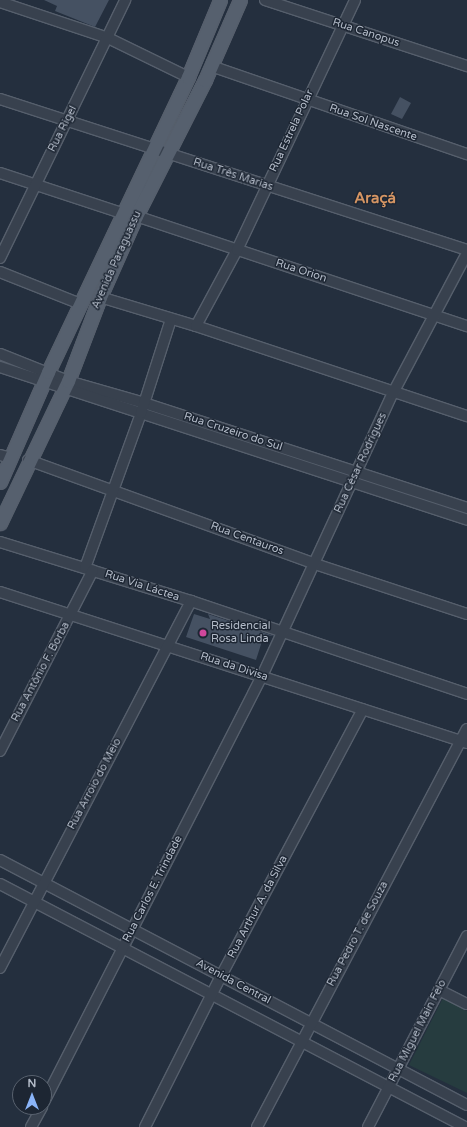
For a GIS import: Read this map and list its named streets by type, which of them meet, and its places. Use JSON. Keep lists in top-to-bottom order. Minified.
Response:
{"streets":{"main road":["Avenida Paraguassu"],"street":["Rua Canopus","Rua Sol Nascente","Rua Rigel","Rua Estrela Polar","Rua Três Marias","Rua Orion","Rua Cruzeiro do Sul","Rua César Rodrigues","Rua Centauros","Rua Via Láctea","Rua da Divisa","Rua Antônio F. Borba","Rua Arroio do Meio","Rua Carlos E. Trindade","Rua Arthur A. da Silva","Rua Pedro T. de Souza","Avenida Central","Rua Miguel Main Felo"]},"crossings":[["Rua Canopus","Rua Estrela Polar"],["Rua Sol Nascente","Rua Estrela Polar"],["Rua Sol Nascente","Avenida Paraguassu"],["Rua Rigel","Rua Três Marias"],["Rua Estrela Polar","Rua Três Marias"],["Rua Estrela Polar","Rua Orion"],["Rua Três Marias","Avenida Paraguassu"],["Avenida Paraguassu","Rua Orion"],["Avenida Paraguassu","Rua Cruzeiro do Sul"],["Avenida Paraguassu","Rua Centauros"],["Rua Orion","Rua César Rodrigues"],["Rua Cruzeiro do Sul","Rua César Rodrigues"],["Rua Cruzeiro do Sul","Rua Antônio F. Borba"],["Rua César Rodrigues","Rua Centauros"],["Rua César Rodrigues","Rua Via Láctea"],["Rua César Rodrigues","Rua da Divisa"],["Rua César Rodrigues","Rua Carlos E. Trindade"],["Rua Centauros","Rua Antônio F. Borba"],["Rua Via Láctea","Rua Antônio F. Borba"],["Rua Via Láctea","Rua Arroio do Meio"],["Rua da Divisa","Rua Antônio F. Borba"],["Rua da Divisa","Rua Arroio do Meio"],["Rua da Divisa","Rua Carlos E. Trindade"],["Rua da Divisa","Rua Arthur A. da Silva"],["Rua da Divisa","Rua Pedro T. de Souza"],["Rua Arroio do Meio","Avenida Central"],["Rua Carlos E. Trindade","Avenida Central"],["Rua Arthur A. da Silva","Avenida Central"],["Rua Pedro T. de Souza","Avenida Central"],["Avenida Central","Rua Miguel Main Felo"]],"districts":["Araçá"],"places":["Residencial Rosa Linda"],"north":"top"}
